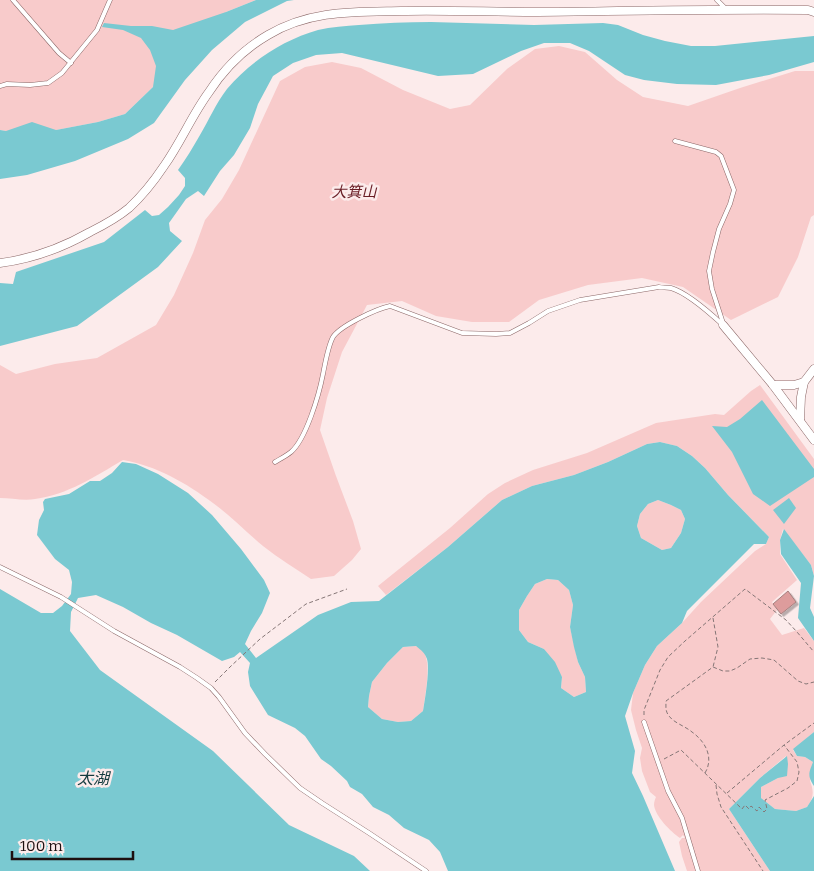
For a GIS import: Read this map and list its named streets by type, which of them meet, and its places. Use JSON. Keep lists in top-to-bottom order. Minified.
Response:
{"water":["太湖"],"parks":["大箕山"],"scale_bar":"100 m"}
